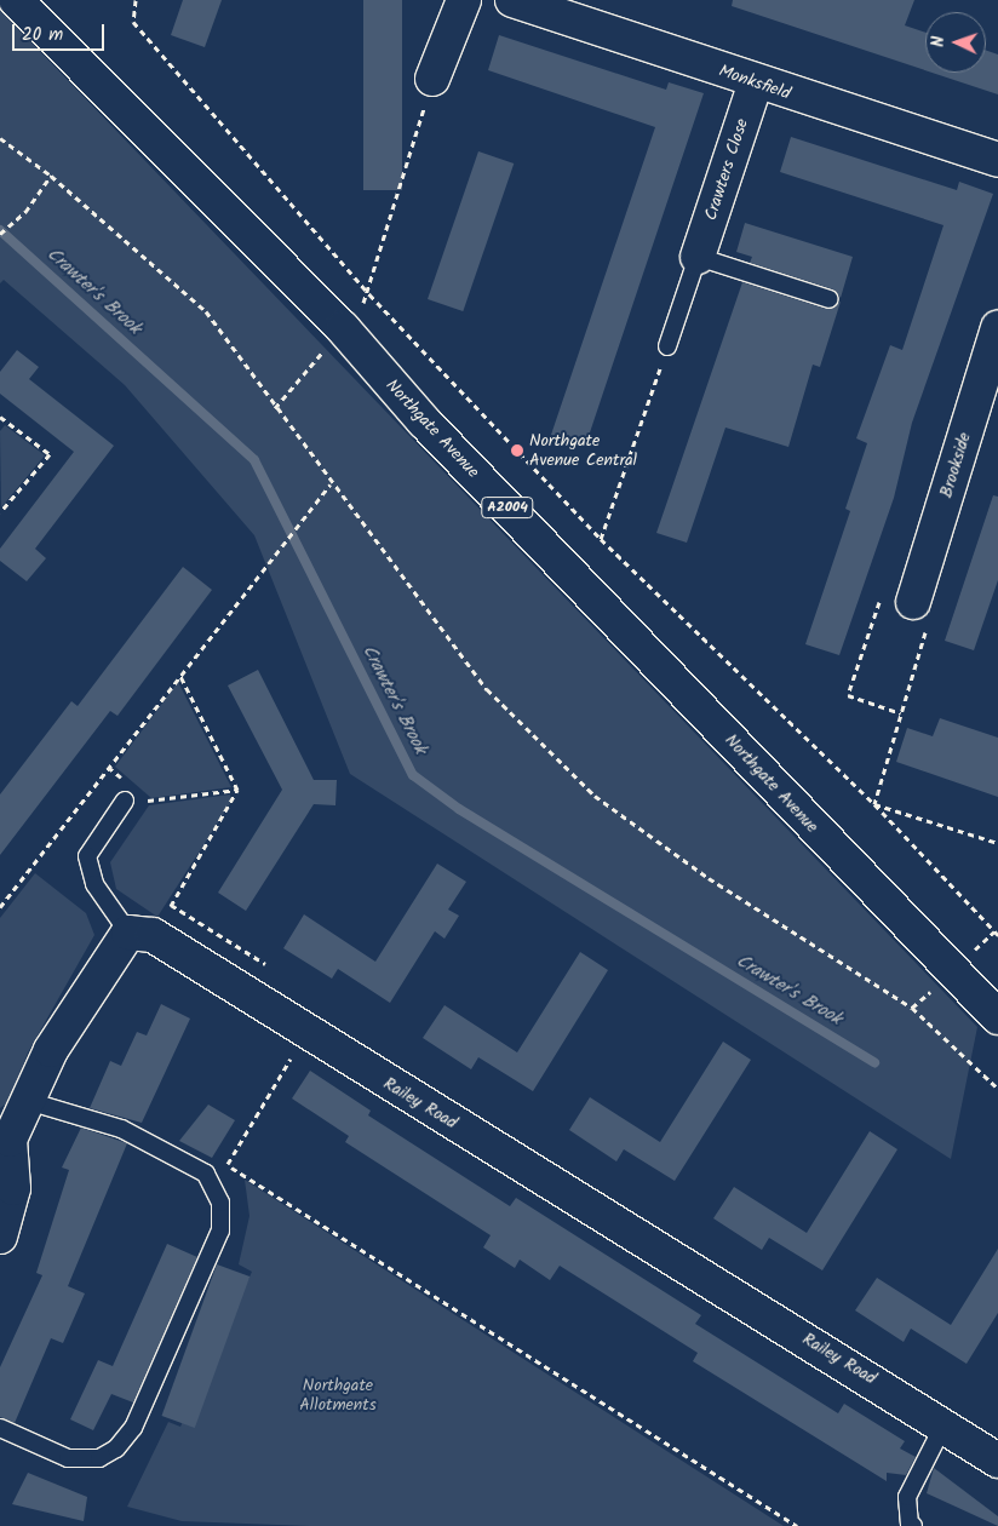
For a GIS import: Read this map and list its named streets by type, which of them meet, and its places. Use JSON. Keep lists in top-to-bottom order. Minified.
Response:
{"streets":{"street":["Monksfield","Crawters Close","Northgate Avenue","Brookside","A2004","Railey Road"]},"crossings":[["Monksfield","Crawters Close"]],"water":["Crawter's Brook"],"parks":["Northgate Allotments"],"places":["Northgate Avenue Central"],"scale_bar":"20 m","north":"left"}
